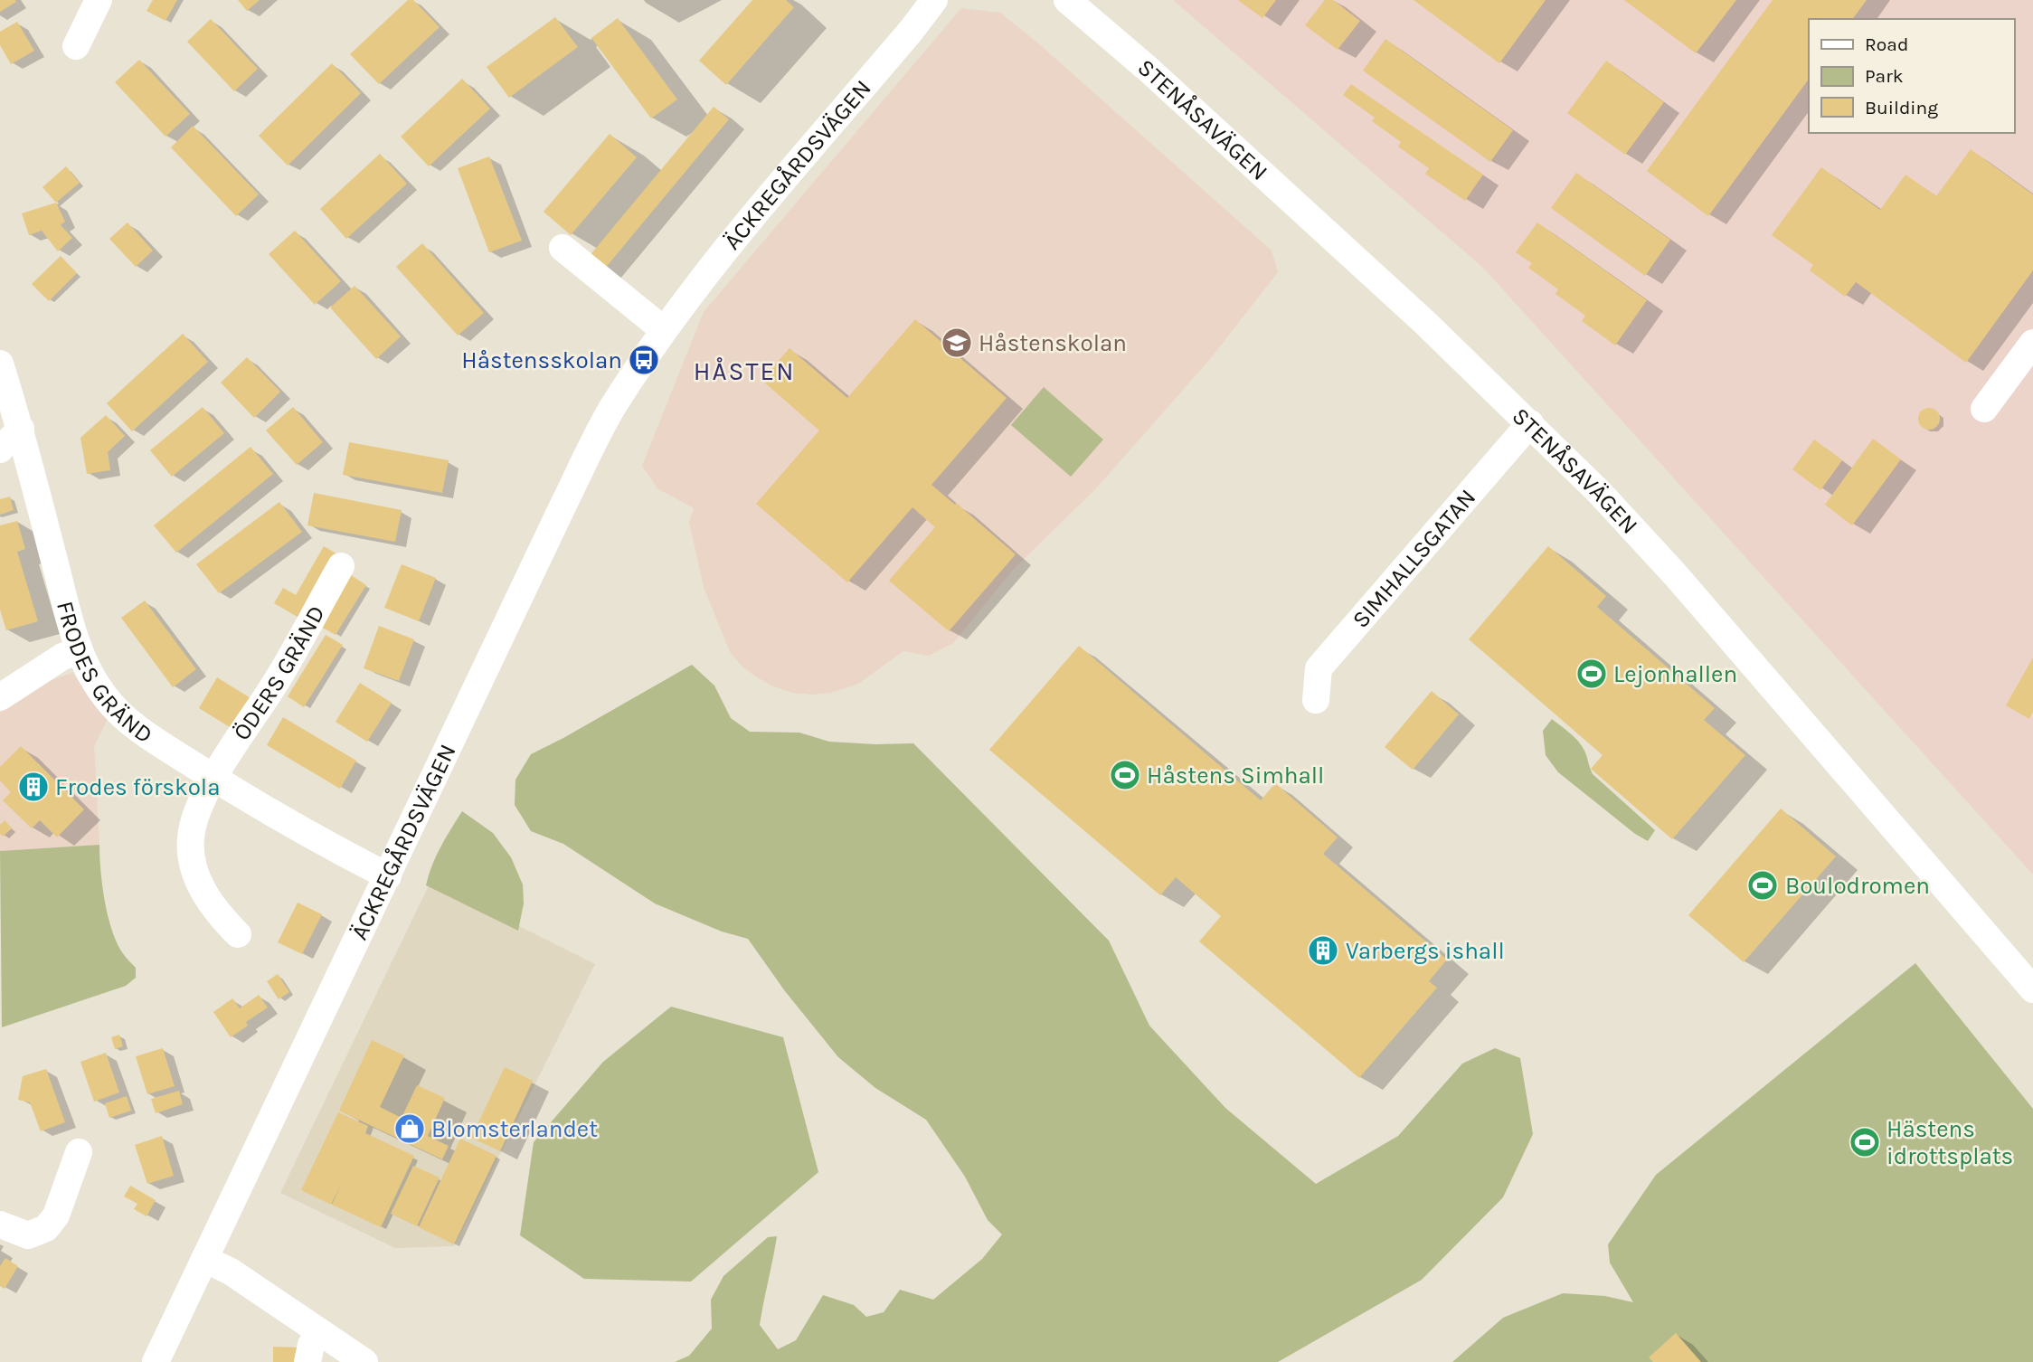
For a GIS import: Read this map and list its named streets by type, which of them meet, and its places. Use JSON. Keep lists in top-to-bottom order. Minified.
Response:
{"streets":{"street":["STENÅSAVÄGEN","ÄCKREGÅRDSVÄGEN","SIMHALLSGATAN","FRODES GRÄND","ÖDERS GRÄND"]},"crossings":[["STENÅSAVÄGEN","SIMHALLSGATAN"],["ÄCKREGÅRDSVÄGEN","FRODES GRÄND"],["FRODES GRÄND","ÖDERS GRÄND"]],"districts":["HÅSTEN"],"places":{"school or university":["Håstenskolan"],"bus stop":["Håstensskolan"],"sports":["Lejonhallen","Håstens Simhall","Boulodromen","Hästens idrottsplats"],"building":["Frodes förskola","Varbergs ishall"],"shop":["Blomsterlandet"]},"legend":["Road","Park","Building"]}
